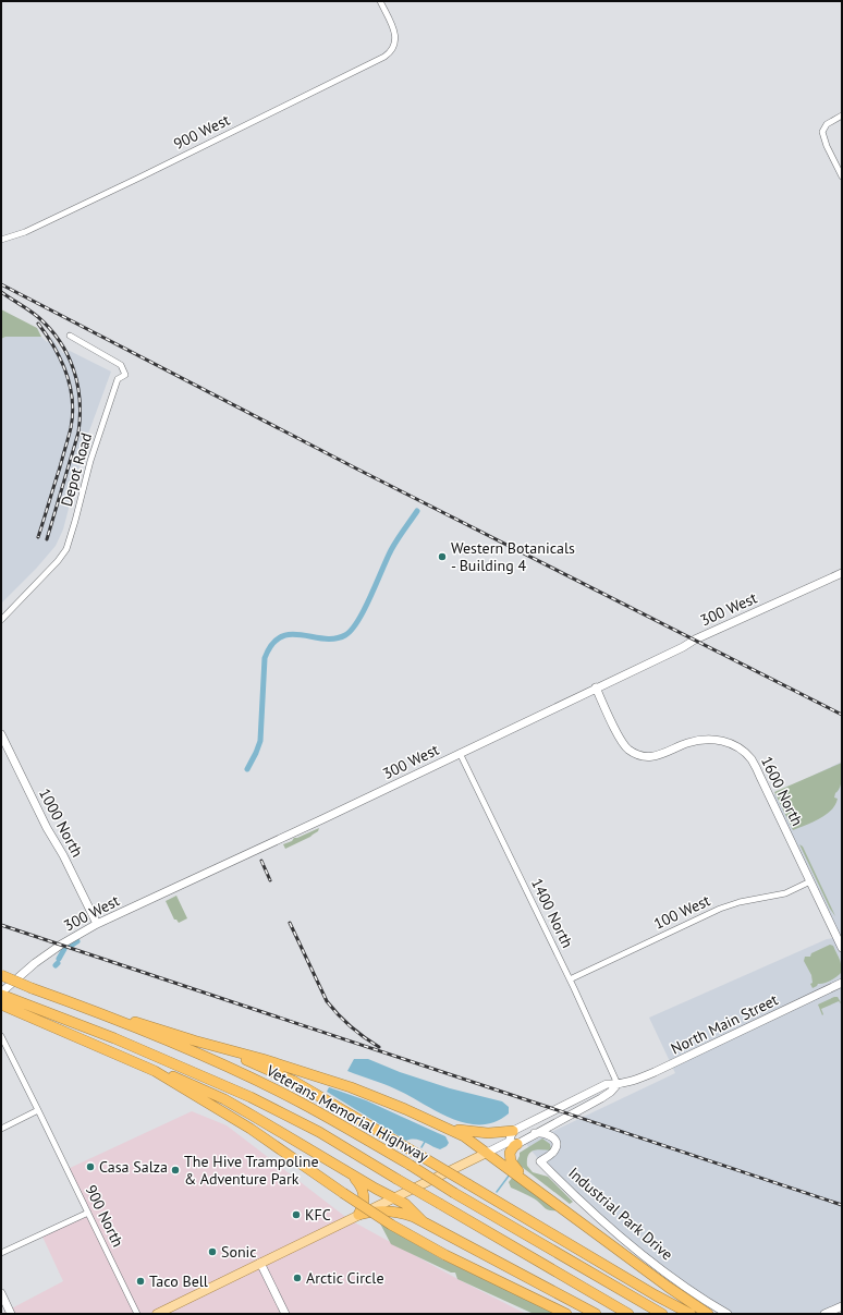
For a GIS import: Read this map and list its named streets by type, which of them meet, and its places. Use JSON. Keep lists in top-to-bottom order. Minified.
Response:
{"streets":{"highway":["Veterans Memorial Highway"],"main road":["North Main Street"],"street":["900 West","Depot Road","300 West","1600 North","1000 North","100 West","1400 North","Industrial Park Drive","900 North"]},"crossings":[["300 West","1600 North"],["300 West","1000 North"],["300 West","1400 North"],["300 West","Veterans Memorial Highway"],["1600 North","100 West"],["100 West","1400 North"],["1400 North","North Main Street"],["North Main Street","Industrial Park Drive"]],"places":["Western Botanicals - Building 4","Casa Salza","The Hive Trampoline & Adventure Park","KFC","Sonic","Arctic Circle","Taco Bell"]}
